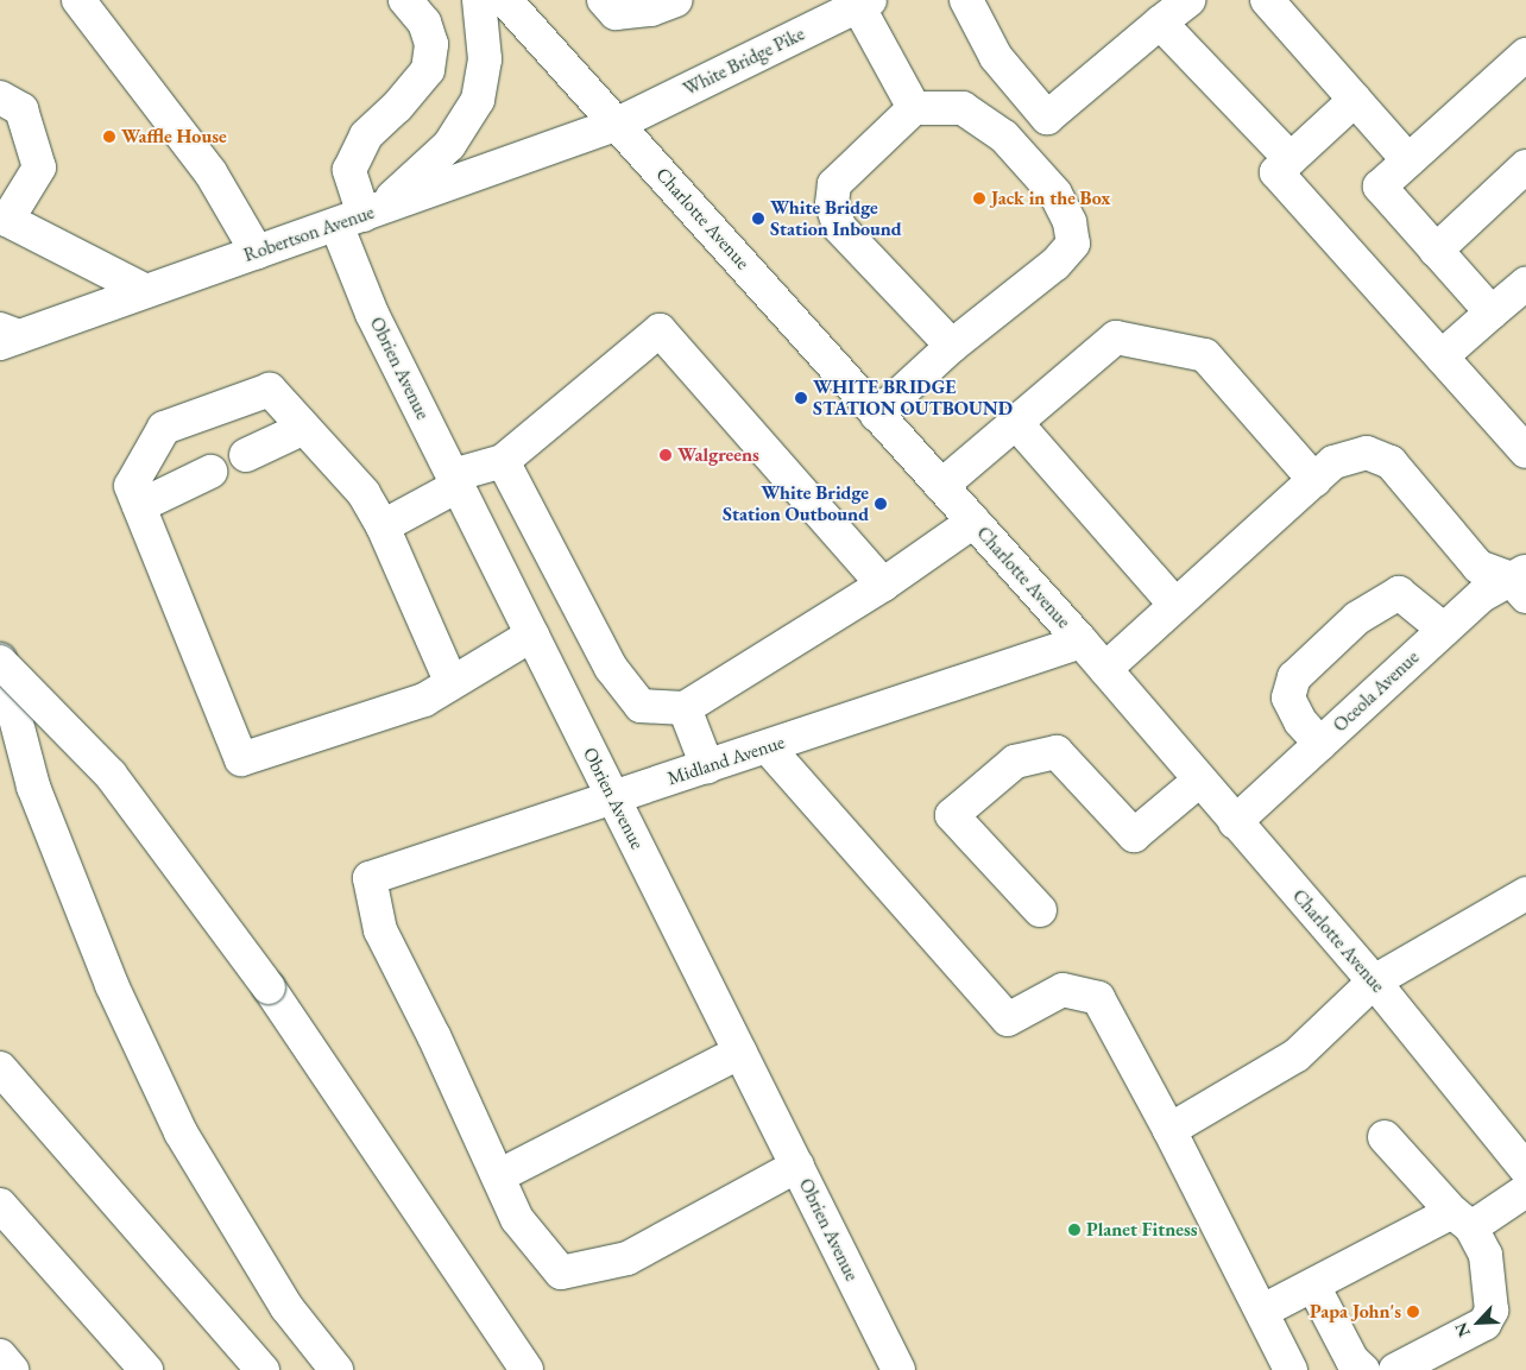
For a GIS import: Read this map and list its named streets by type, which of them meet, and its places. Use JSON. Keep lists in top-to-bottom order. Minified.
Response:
{"streets":{"main road":["White Bridge Pike","Charlotte Avenue","Robertson Avenue","Obrien Avenue","Oceola Avenue","Midland Avenue"]},"crossings":[["White Bridge Pike","Charlotte Avenue"],["White Bridge Pike","Robertson Avenue"],["Charlotte Avenue","Robertson Avenue"],["Charlotte Avenue","Oceola Avenue"],["Charlotte Avenue","Midland Avenue"],["Robertson Avenue","Obrien Avenue"],["Obrien Avenue","Midland Avenue"]],"places":["Waffle House","Jack in the Box","White Bridge Station Inbound","WHITE BRIDGE STATION OUTBOUND","Walgreens","White Bridge Station Outbound","Planet Fitness","Papa John's"],"north":"bottom left"}
